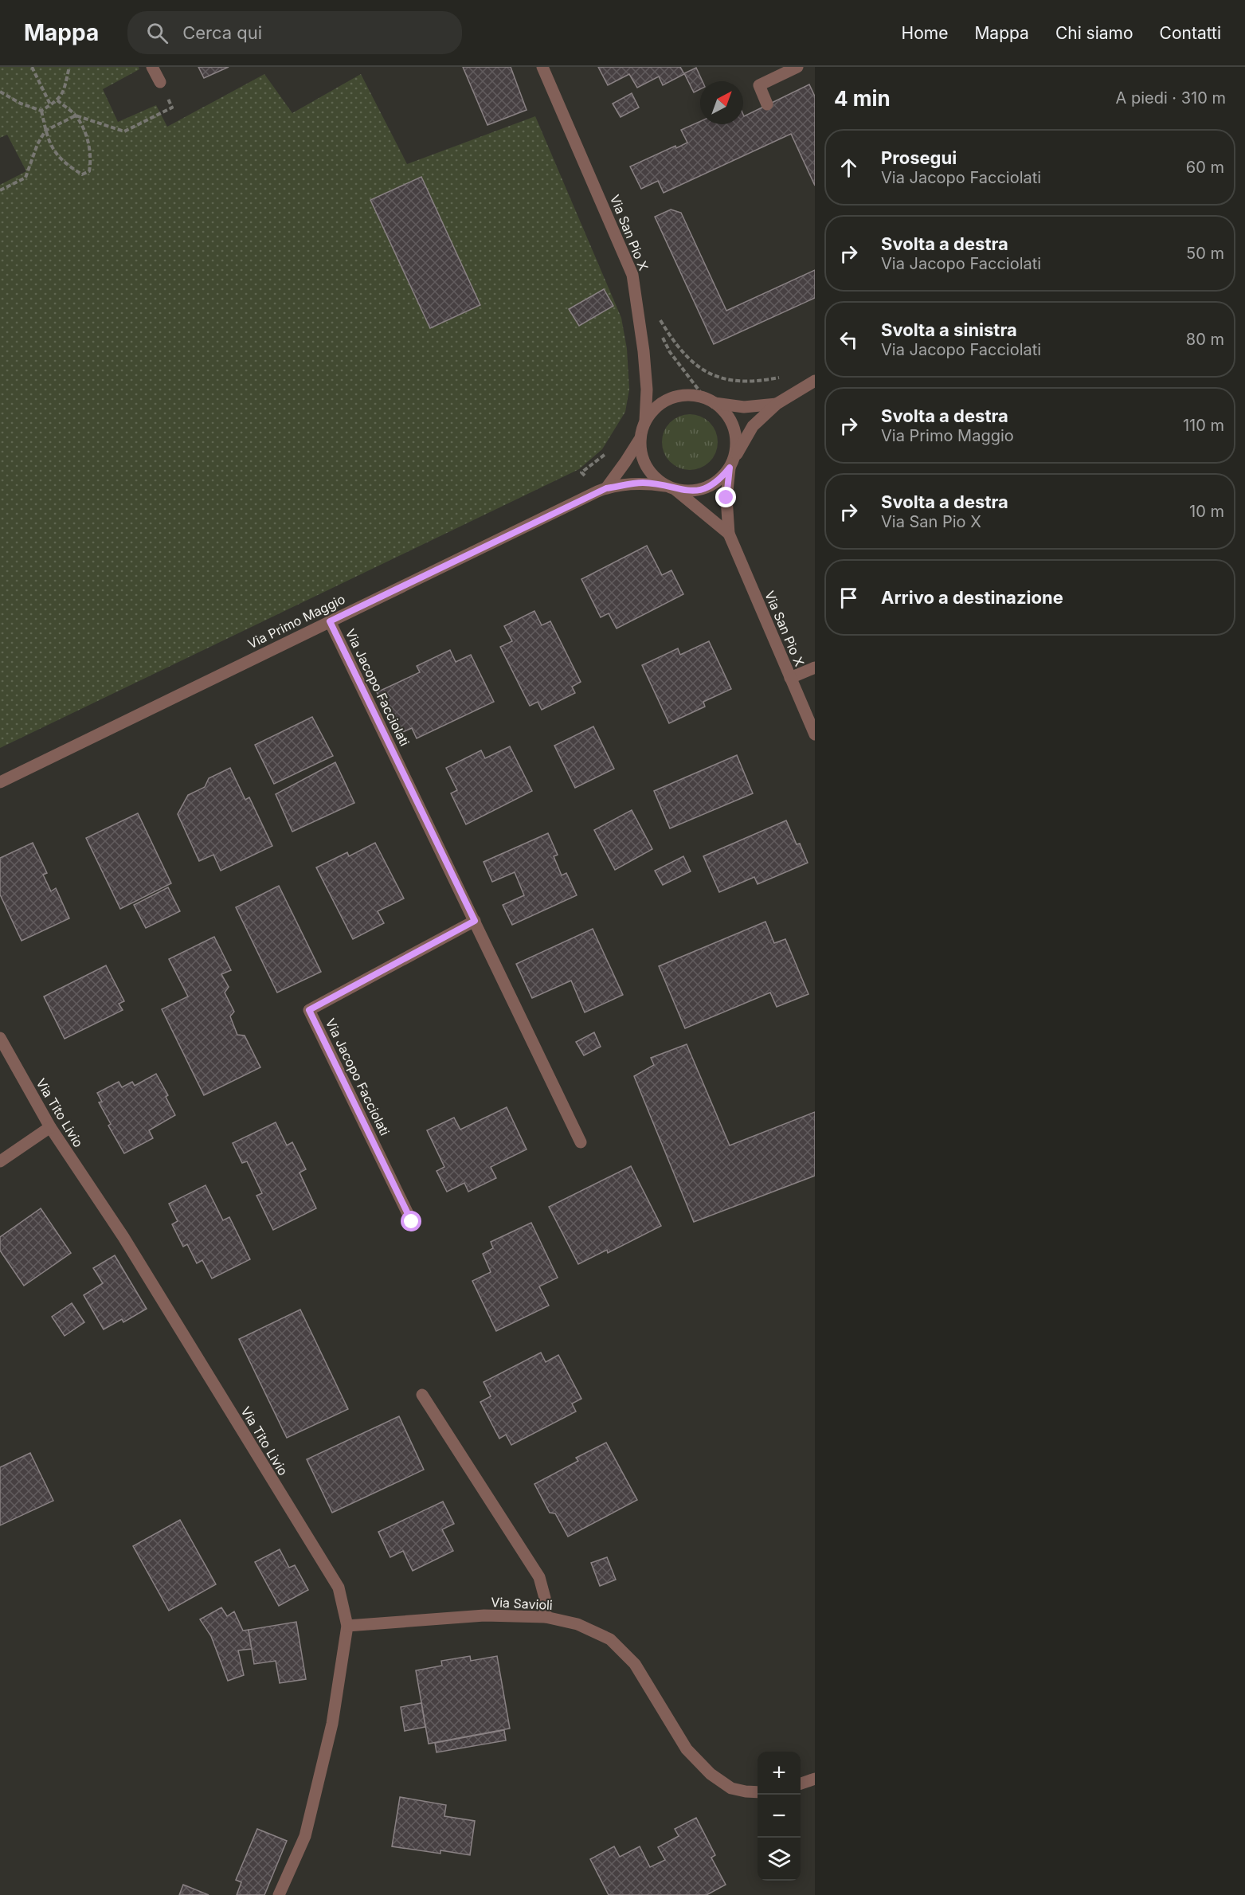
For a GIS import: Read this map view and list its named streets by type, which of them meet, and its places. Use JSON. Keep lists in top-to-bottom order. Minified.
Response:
{"streets":{"street":["Via San Pio X","Via Primo Maggio","Via Jacopo Facciolati","Via Tito Livio","Via Savioli"]},"crossings":[["Via San Pio X","Via Primo Maggio"],["Via Primo Maggio","Via Jacopo Facciolati"],["Via Tito Livio","Via Savioli"]],"north":"top right","page":{"header":"Mappa","search":"Cerca qui","nav":["Home","Mappa","Chi siamo","Contatti"],"heading":["4 min","A piedi · 310 m"],"list":[["Prosegui","Via Jacopo Facciolati","60 m"],["Svolta a destra","Via Jacopo Facciolati","50 m"],["Svolta a sinistra","Via Jacopo Facciolati","80 m"],["Svolta a destra","Via Primo Maggio","110 m"],["Svolta a destra","Via San Pio X","10 m"],"Arrivo a destinazione"],"map_buttons":["+","−"]}}
